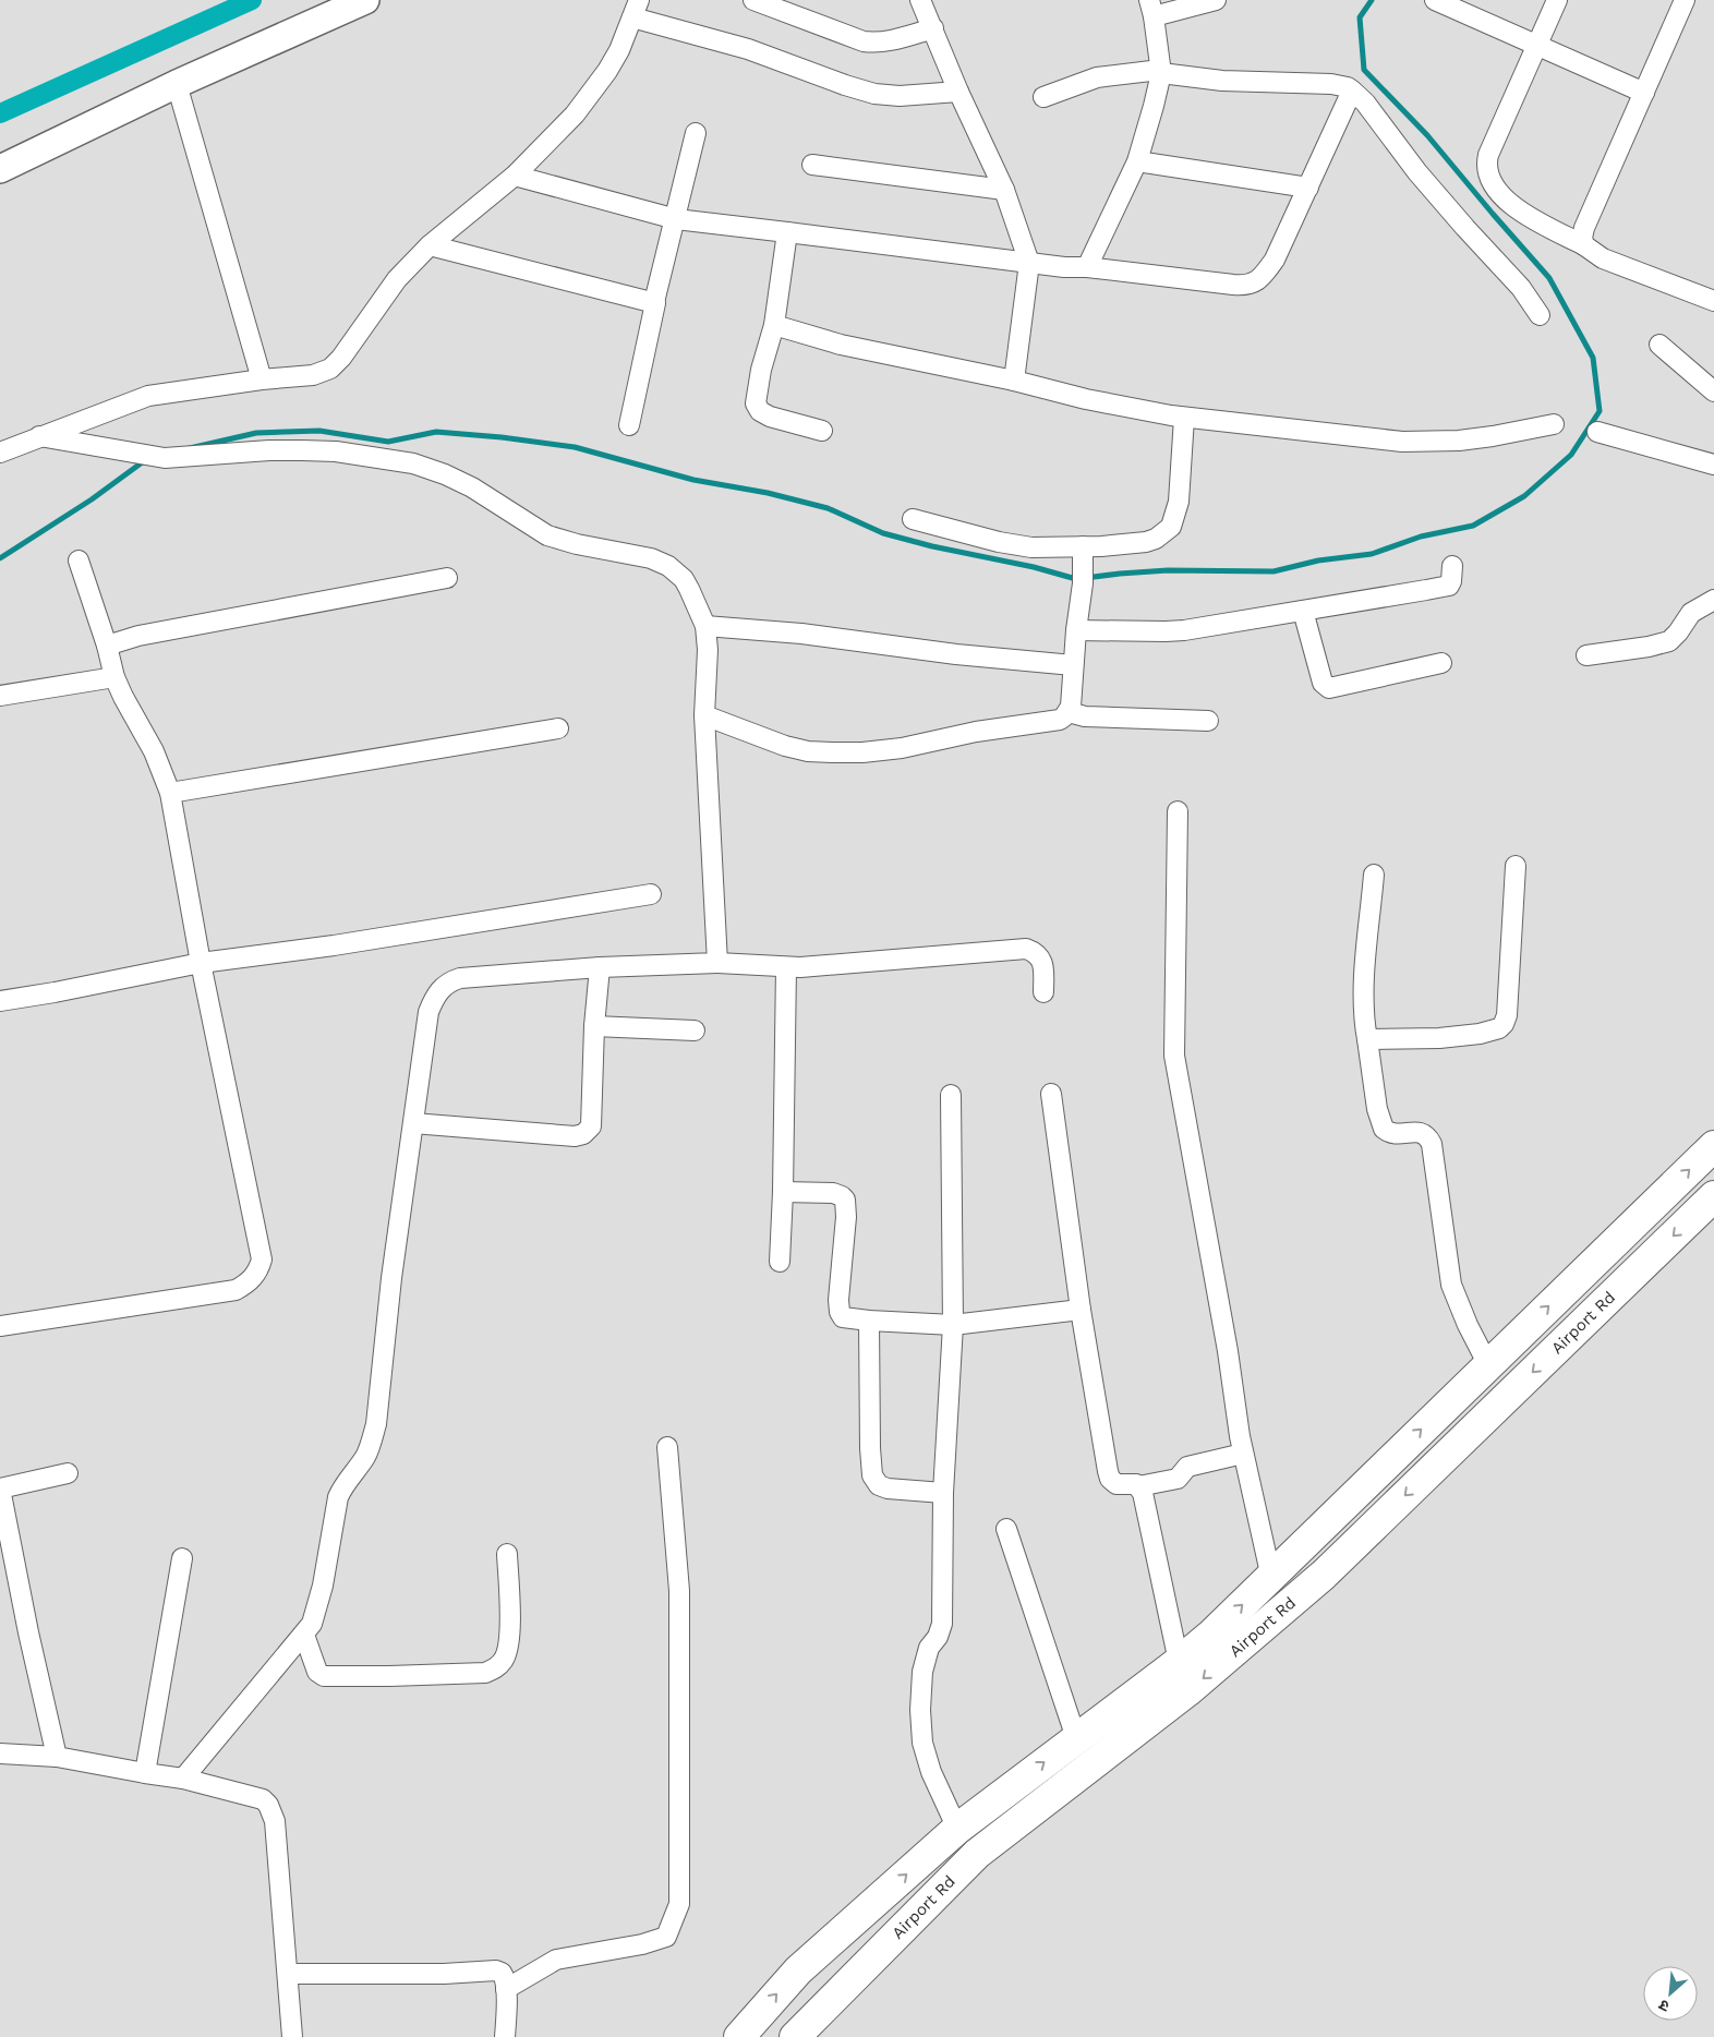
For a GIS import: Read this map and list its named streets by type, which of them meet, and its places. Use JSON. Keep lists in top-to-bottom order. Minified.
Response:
{"streets":{"main road":["Airport Rd"]},"north":"bottom left"}
